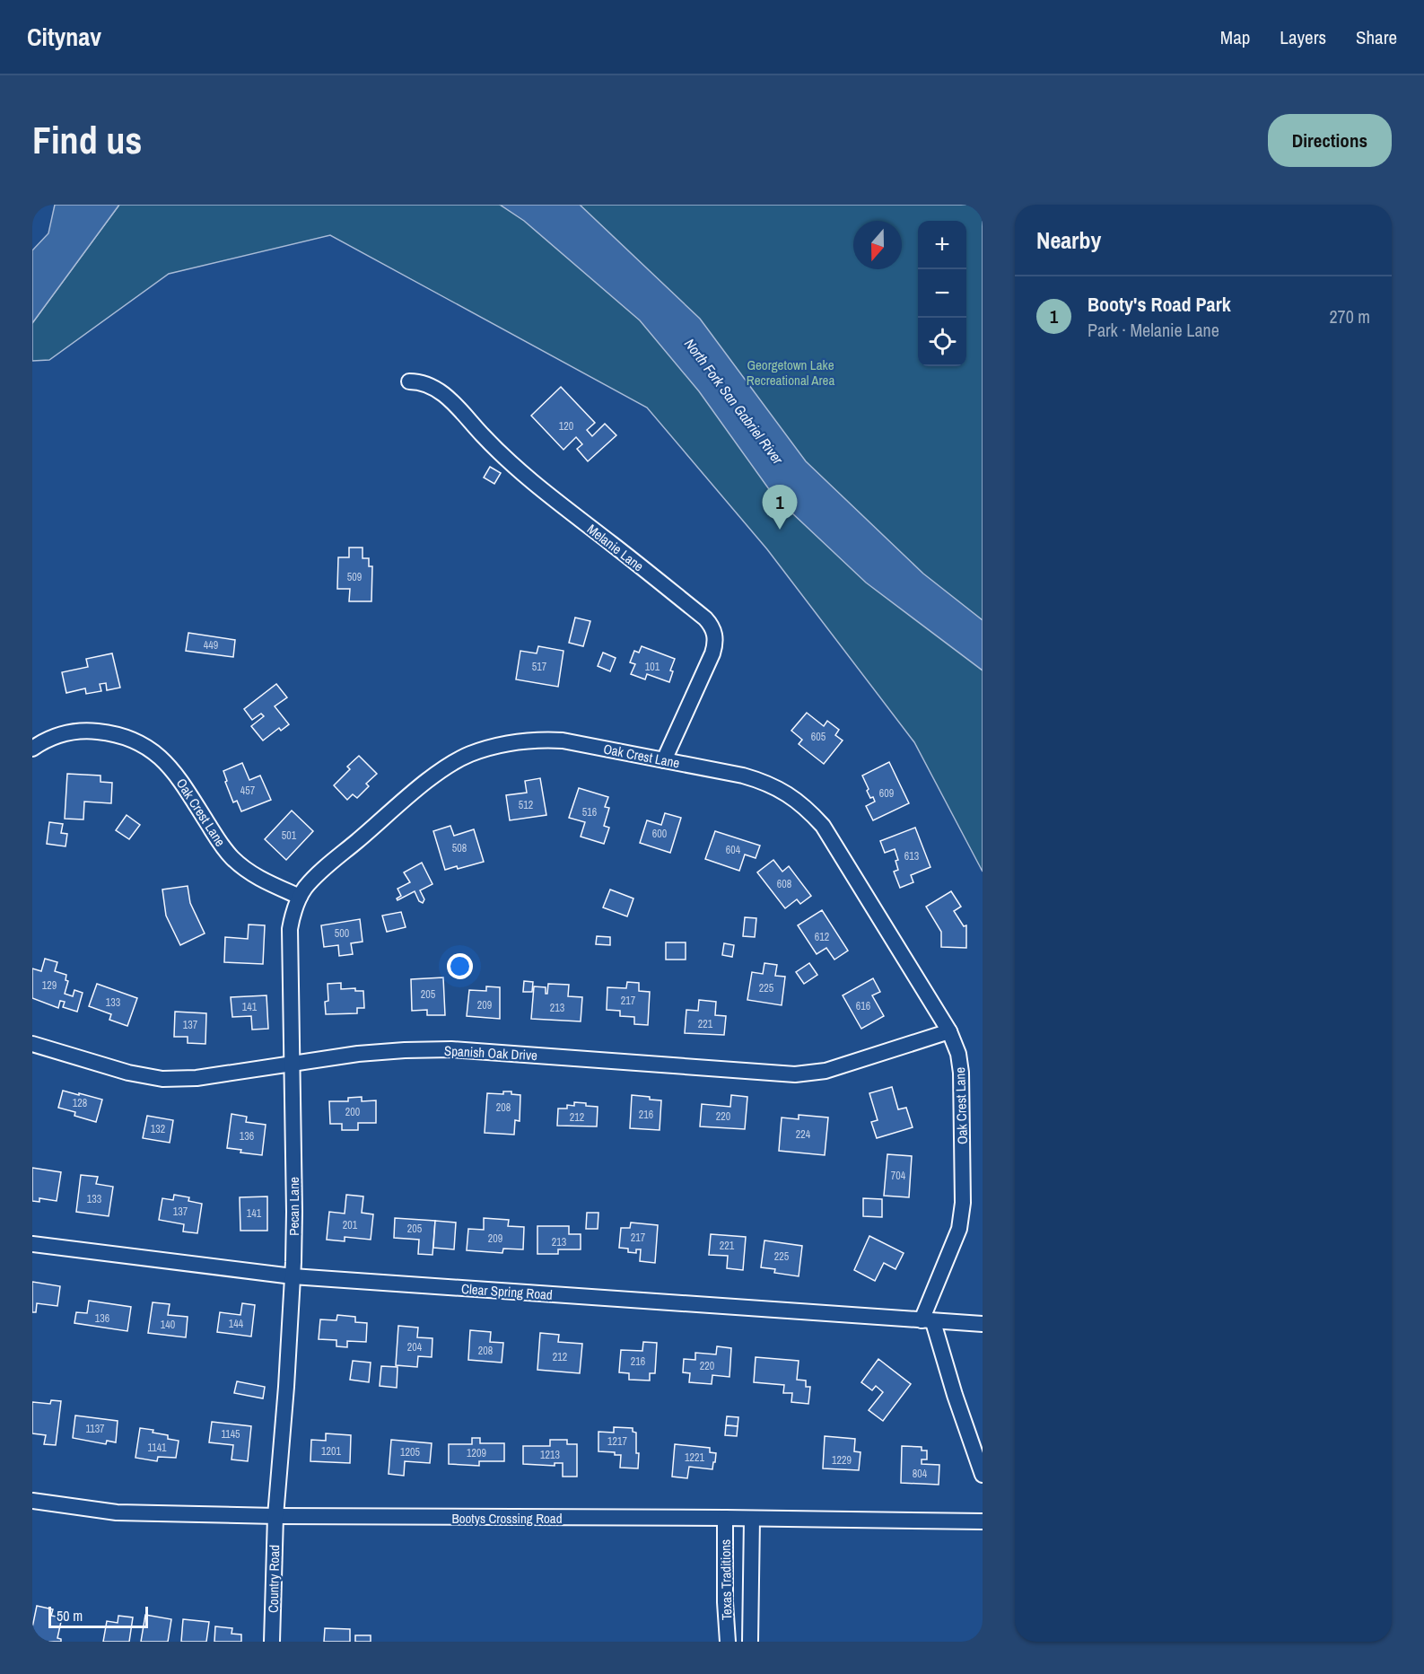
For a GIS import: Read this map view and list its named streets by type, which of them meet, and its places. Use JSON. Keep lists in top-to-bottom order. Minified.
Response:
{"streets":{"street":["Melanie Lane","Oak Crest Lane","Spanish Oak Drive","Pecan Lane","Clear Spring Road","Bootys Crossing Road","Country Road","Texas Traditions"]},"crossings":[["Melanie Lane","Oak Crest Lane"],["Oak Crest Lane","Spanish Oak Drive"],["Oak Crest Lane","Pecan Lane"],["Oak Crest Lane","Clear Spring Road"],["Spanish Oak Drive","Pecan Lane"],["Pecan Lane","Clear Spring Road"],["Pecan Lane","Bootys Crossing Road"],["Pecan Lane","Country Road"],["Bootys Crossing Road","Country Road"],["Bootys Crossing Road","Texas Traditions"]],"water":["North Fork San Gabriel River"],"parks":["Georgetown Lake Recreational Area"],"house_numbers":["120","509","449","517","101","605","457","609","512","516","600","501","508","604","613","608","500","612","129","225","205","217","133","209","616","141","213","221","137","128","208","200","216","220","212","132","224","136","704","133","137","141","201","205","217","209","213","221","225","136","144","140","204","208","212","216","220","1137","1145","1217","1141","1201","1205","1209","1213","1221","1229","804"],"scale_bar":"50 m","north":"bottom","page":{"header":"Citynav","nav":["Map","Layers","Share"],"buttons":"Directions","title":"Find us","heading":"Nearby","map_buttons":["+","−"],"list":[{"mark":"1","name":"Booty's Road Park","note":"Park · Melanie Lane","value":"270 m"}],"pins":"1","scale":"50 m"}}
